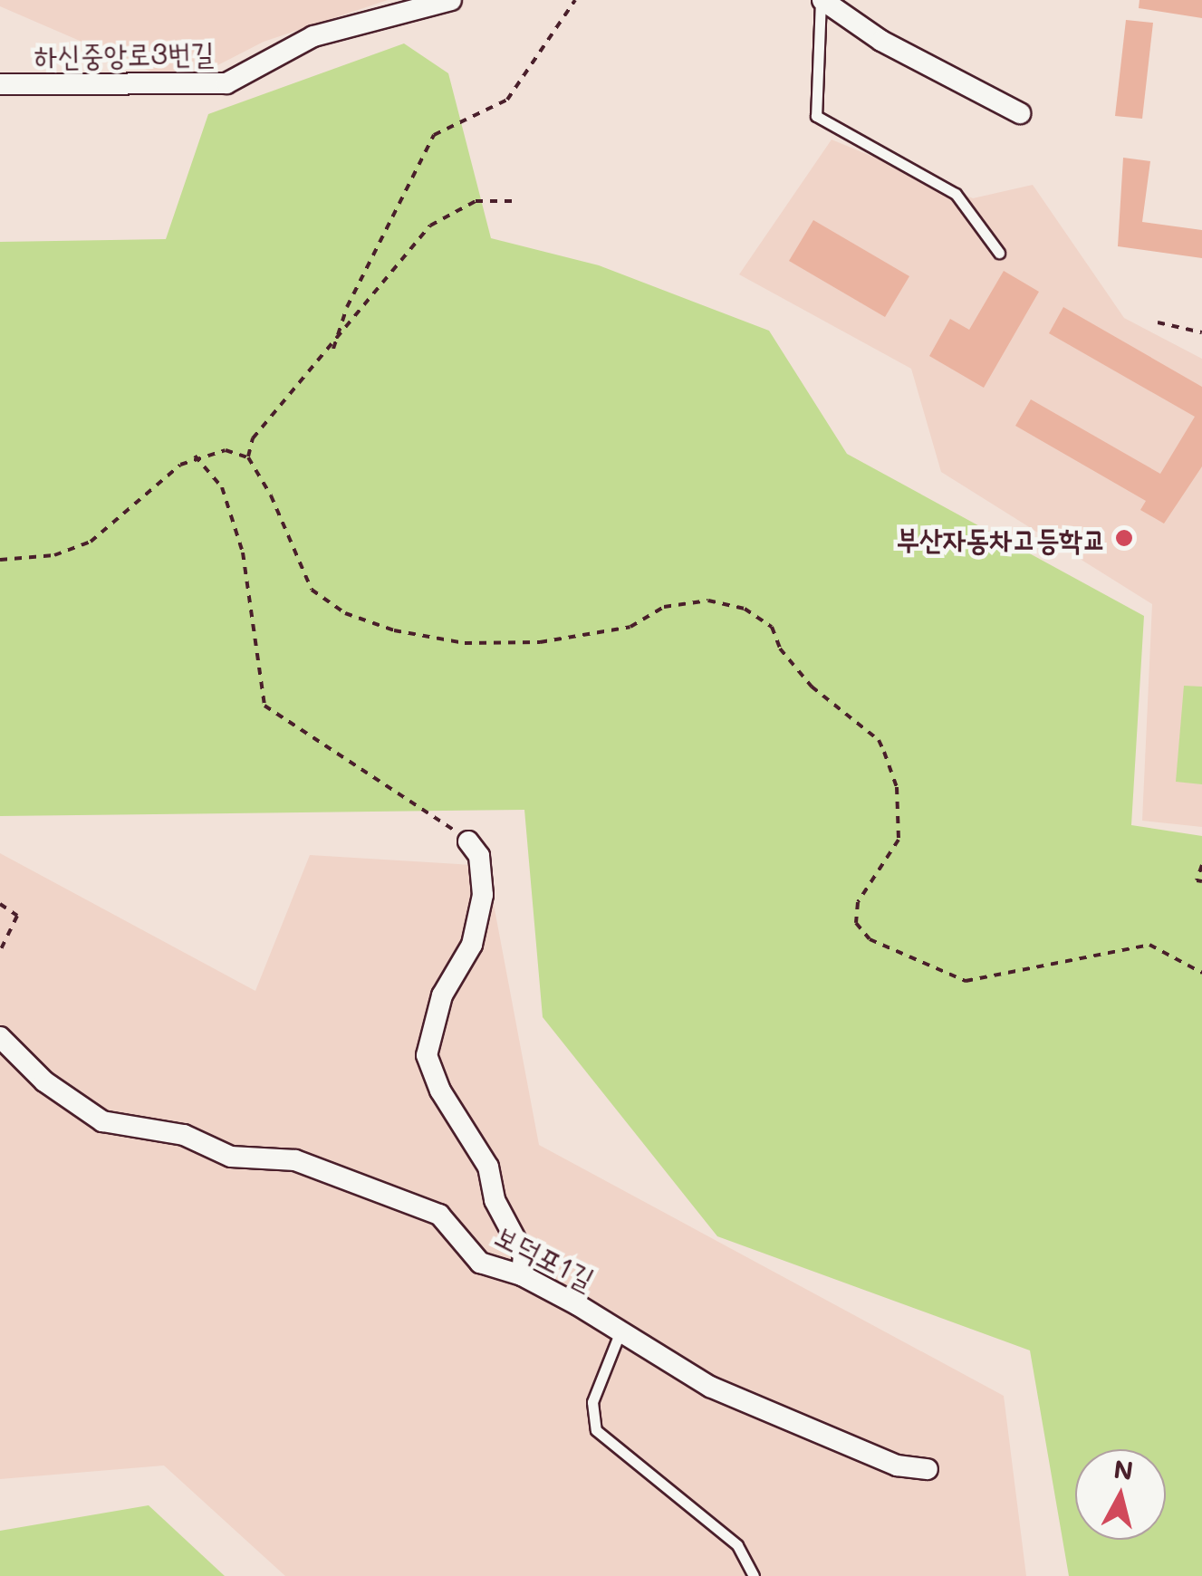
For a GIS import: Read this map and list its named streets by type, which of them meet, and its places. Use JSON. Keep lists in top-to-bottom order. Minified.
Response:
{"streets":{"street":["하신중앙로3번길","보덕포1길"]},"places":["부산자동차고등학교"],"north":"top"}
